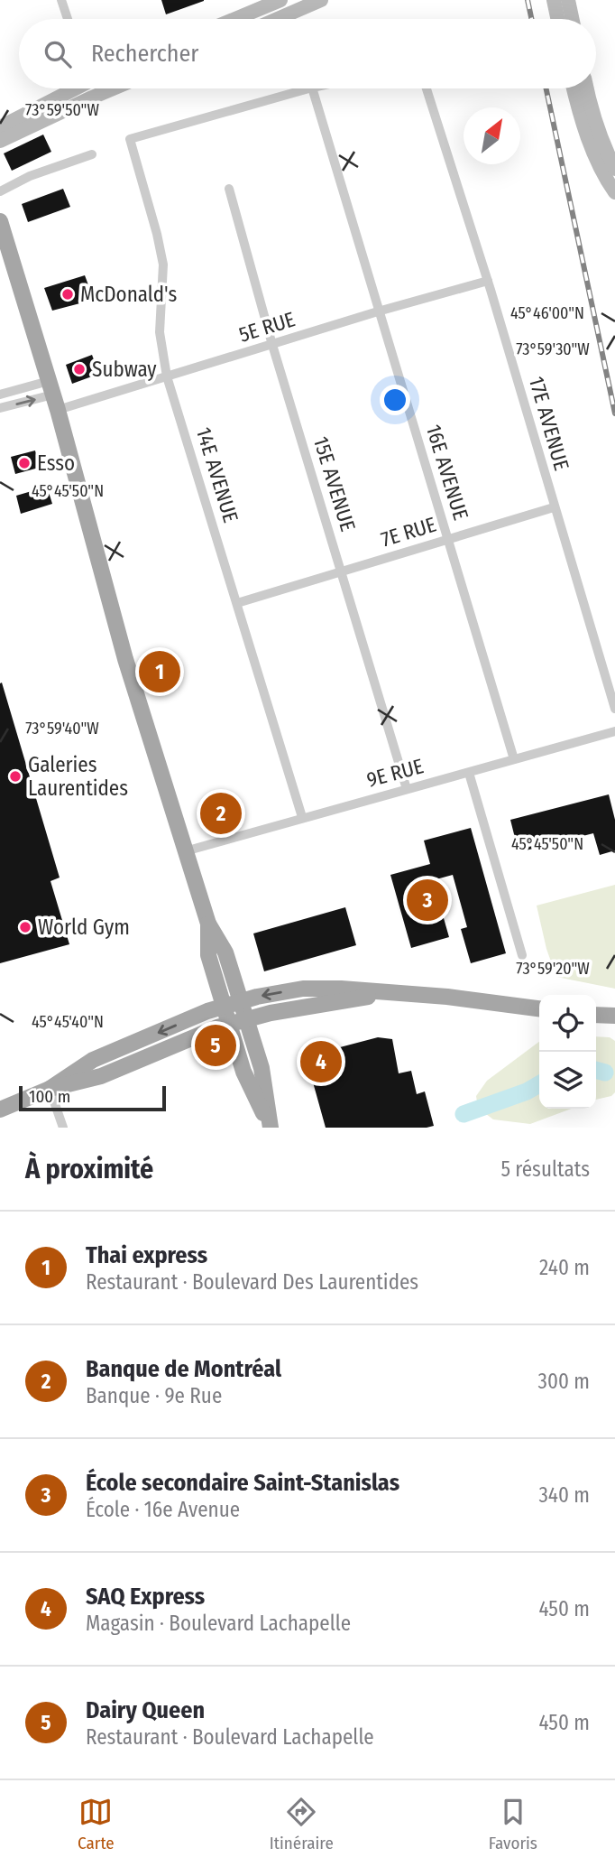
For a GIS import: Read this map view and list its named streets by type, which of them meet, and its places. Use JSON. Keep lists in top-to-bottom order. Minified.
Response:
{"streets":{"street":["5E RUE","17E AVENUE","16E AVENUE","14E AVENUE","15E AVENUE","7E RUE","9E RUE"]},"crossings":[["5E RUE","17E AVENUE"],["5E RUE","16E AVENUE"],["5E RUE","14E AVENUE"],["5E RUE","15E AVENUE"],["17E AVENUE","7E RUE"],["16E AVENUE","7E RUE"],["16E AVENUE","9E RUE"],["14E AVENUE","7E RUE"],["14E AVENUE","9E RUE"],["15E AVENUE","7E RUE"],["15E AVENUE","9E RUE"]],"places":["McDonald's","Subway","Esso","Galeries Laurentides","World Gym"],"scale_bar":"100 m","north":"top right","page":{"search":"Rechercher","pins":["1","2","3","5","4"],"scale":"100 m","heading":["À proximité","5 résultats"],"list":[{"mark":"1","name":"Thai express","note":"Restaurant · Boulevard Des Laurentides","value":"240 m"},{"mark":"2","name":"Banque de Montréal","note":"Banque · 9e Rue","value":"300 m"},{"mark":"3","name":"École secondaire Saint-Stanislas","note":"École · 16e Avenue","value":"340 m"},{"mark":"4","name":"SAQ Express","note":"Magasin · Boulevard Lachapelle","value":"450 m"},{"mark":"5","name":"Dairy Queen","note":"Restaurant · Boulevard Lachapelle","value":"450 m"}],"nav":["Carte","Itinéraire","Favoris"]},"coordinates":["73°59'50\"W","45°46'00\"N","73°59'30\"W","45°45'50\"N","73°59'40\"W","73°59'20\"W","45°45'40\"N"]}
